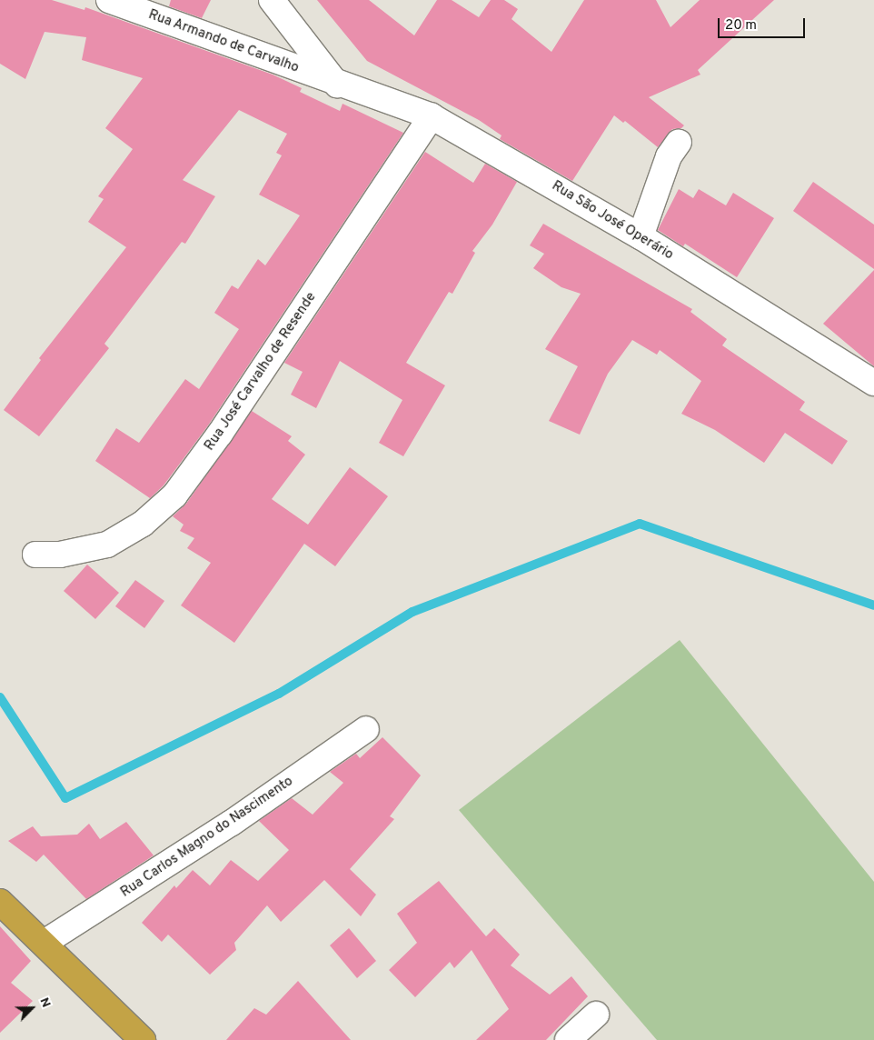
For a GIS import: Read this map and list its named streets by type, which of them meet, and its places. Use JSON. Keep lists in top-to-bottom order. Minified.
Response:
{"streets":{"street":["Rua Armando de Carvalho","Rua São José Operário","Rua José Carvalho de Resende","Rua Carlos Magno do Nascimento"]},"crossings":[["Rua Armando de Carvalho","Rua São José Operário"],["Rua São José Operário","Rua José Carvalho de Resende"]],"scale_bar":"20 m","north":"top right"}
